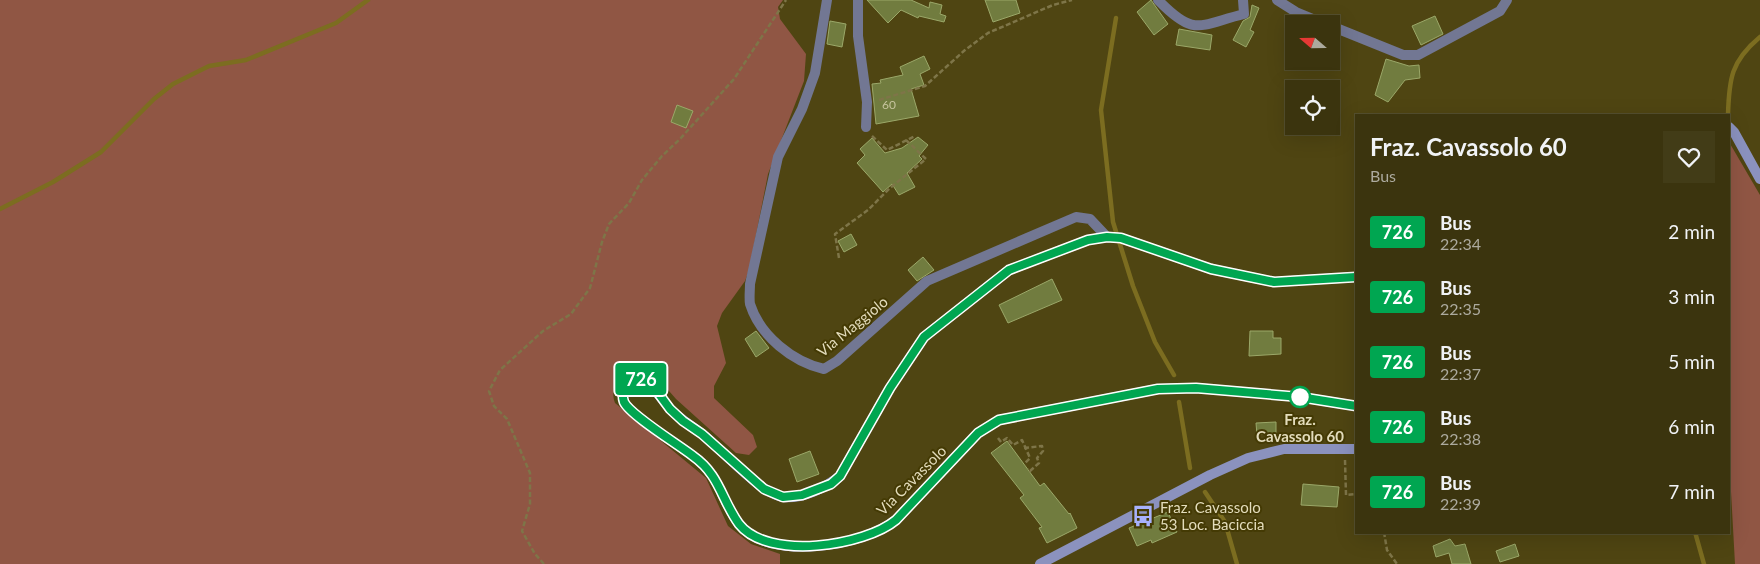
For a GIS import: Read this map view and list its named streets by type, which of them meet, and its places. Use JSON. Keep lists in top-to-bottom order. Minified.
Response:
{"streets":{"main road":["Via Cavassolo"],"street":["Via Maggiolo"]},"crossings":[["Via Maggiolo","Via Cavassolo"]],"places":{"other":["Fraz. Cavassolo 60"],"bus stop":["Fraz. Cavassolo 53 Loc. Baciccia"]},"lines":["bus line 726"],"house_numbers":["60"],"north":"left","page":{"on_map":"726","heading":["Fraz. Cavassolo 60","Bus"],"list":[{"mark":"726","name":"Bus","note":"22:34","value":"2 min"},{"mark":"726","name":"Bus","note":"22:35","value":"3 min"},{"mark":"726","name":"Bus","note":"22:37","value":"5 min"},{"mark":"726","name":"Bus","note":"22:38","value":"6 min"},{"mark":"726","name":"Bus","note":"22:39","value":"7 min"}]}}
